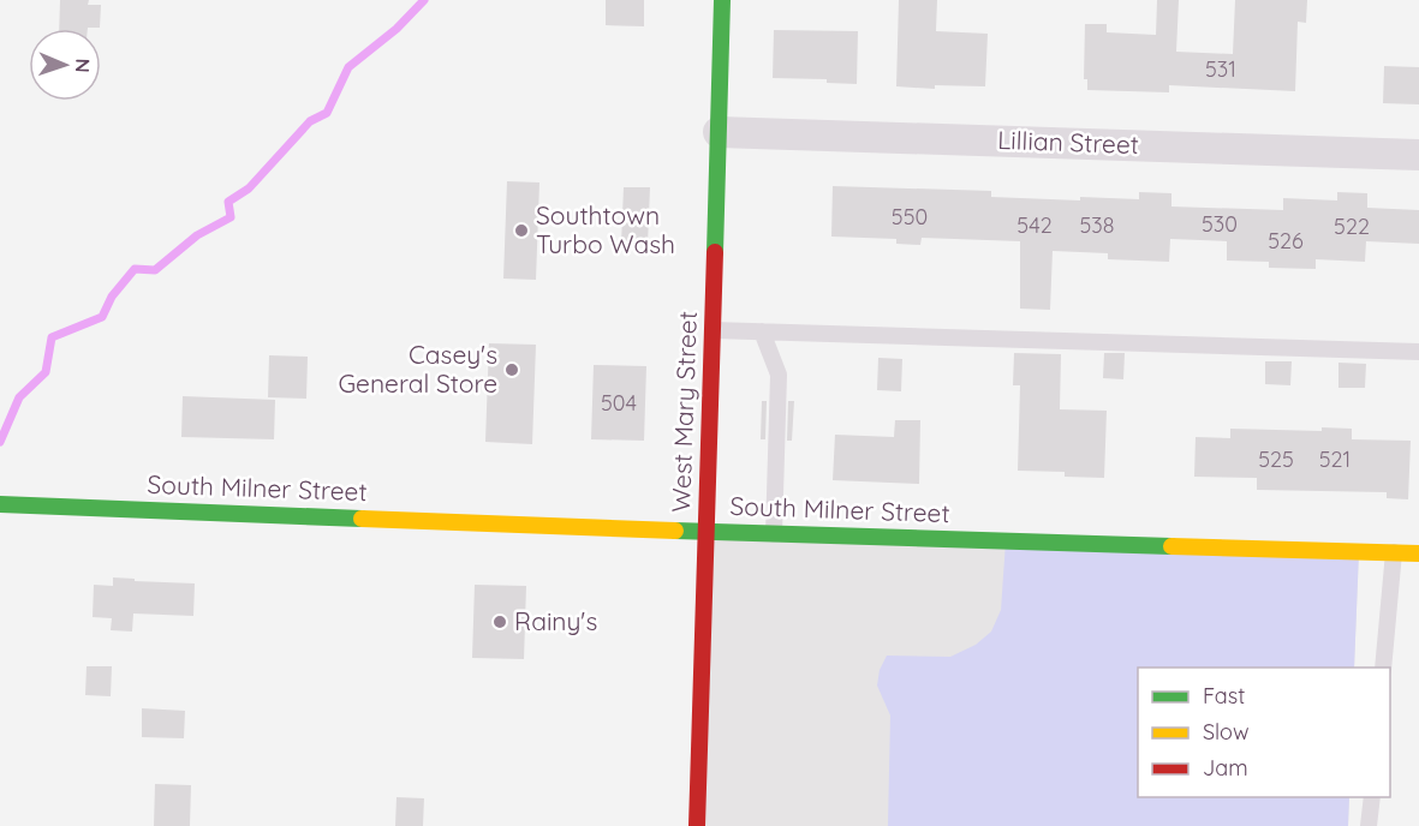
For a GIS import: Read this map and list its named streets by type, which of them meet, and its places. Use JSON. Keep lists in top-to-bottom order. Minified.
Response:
{"streets":{"main road":["West Mary Street","South Milner Street"],"street":["Lillian Street"]},"crossings":[["Lillian Street","West Mary Street"],["West Mary Street","South Milner Street"]],"places":["Southtown Turbo Wash","Casey's General Store","Rainy's"],"house_numbers":["531","550","530","542","538","522","526","504","525","521"],"legend":["Fast","Slow","Jam"],"north":"right"}
